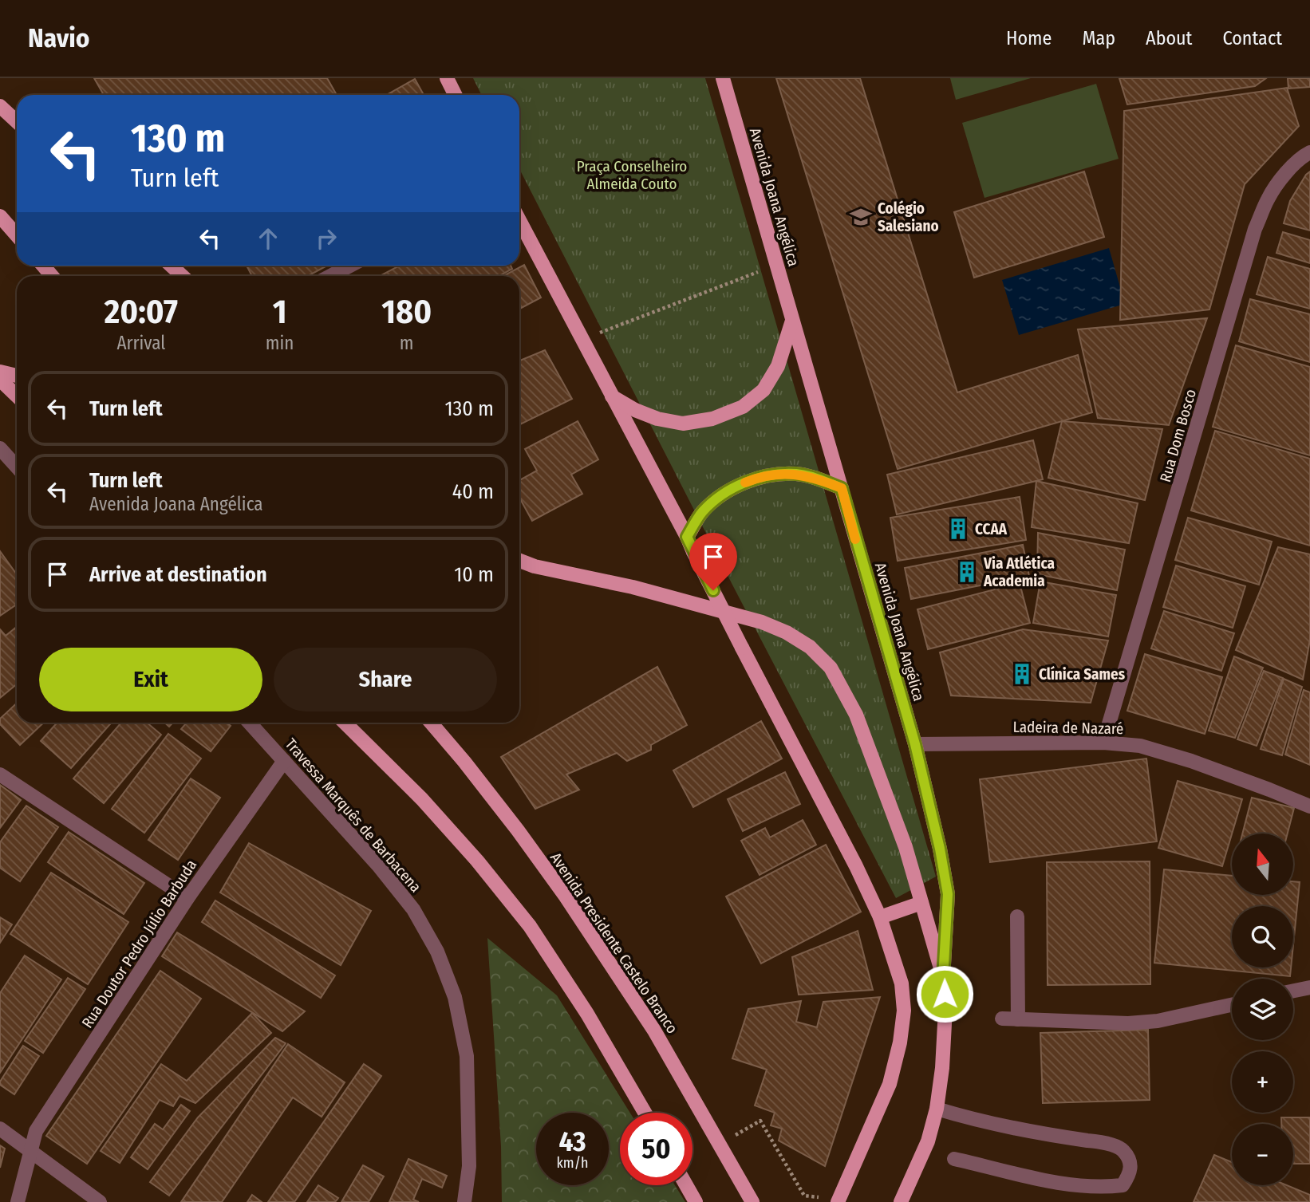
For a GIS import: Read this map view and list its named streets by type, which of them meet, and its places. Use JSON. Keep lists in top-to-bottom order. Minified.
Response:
{"streets":{"main road":["Avenida Joana Angélica","Avenida Presidente Castelo Branco"],"street":["Rua Dom Bosco","Ladeira de Nazaré","Travessa Marquês de Barbacena","Rua Doutor Pedro Júlio Barbuda"]},"crossings":[["Avenida Joana Angélica","Ladeira de Nazaré"],["Rua Dom Bosco","Ladeira de Nazaré"],["Travessa Marquês de Barbacena","Rua Doutor Pedro Júlio Barbuda"]],"parks":["Praça Conselheiro Almeida Couto"],"places":{"school or university":["Colégio Salesiano"],"building":["CCAA","Via Atlética Academia","Clínica Sames"]},"north":"top","page":{"header":"Navio","nav":["Home","Map","About","Contact"],"turn":["130 m","Turn left"],"eta":["20:07","Arrival","1","min","180","m"],"list":[{"name":"Turn left","value":"130 m"},{"name":"Turn left","note":"Avenida Joana Angélica","value":"40 m"},{"name":"Arrive at destination","value":"10 m"}],"buttons":["Exit","Share"],"map_buttons":["+","−"],"speed":"43 km/h","limit":"50"}}
